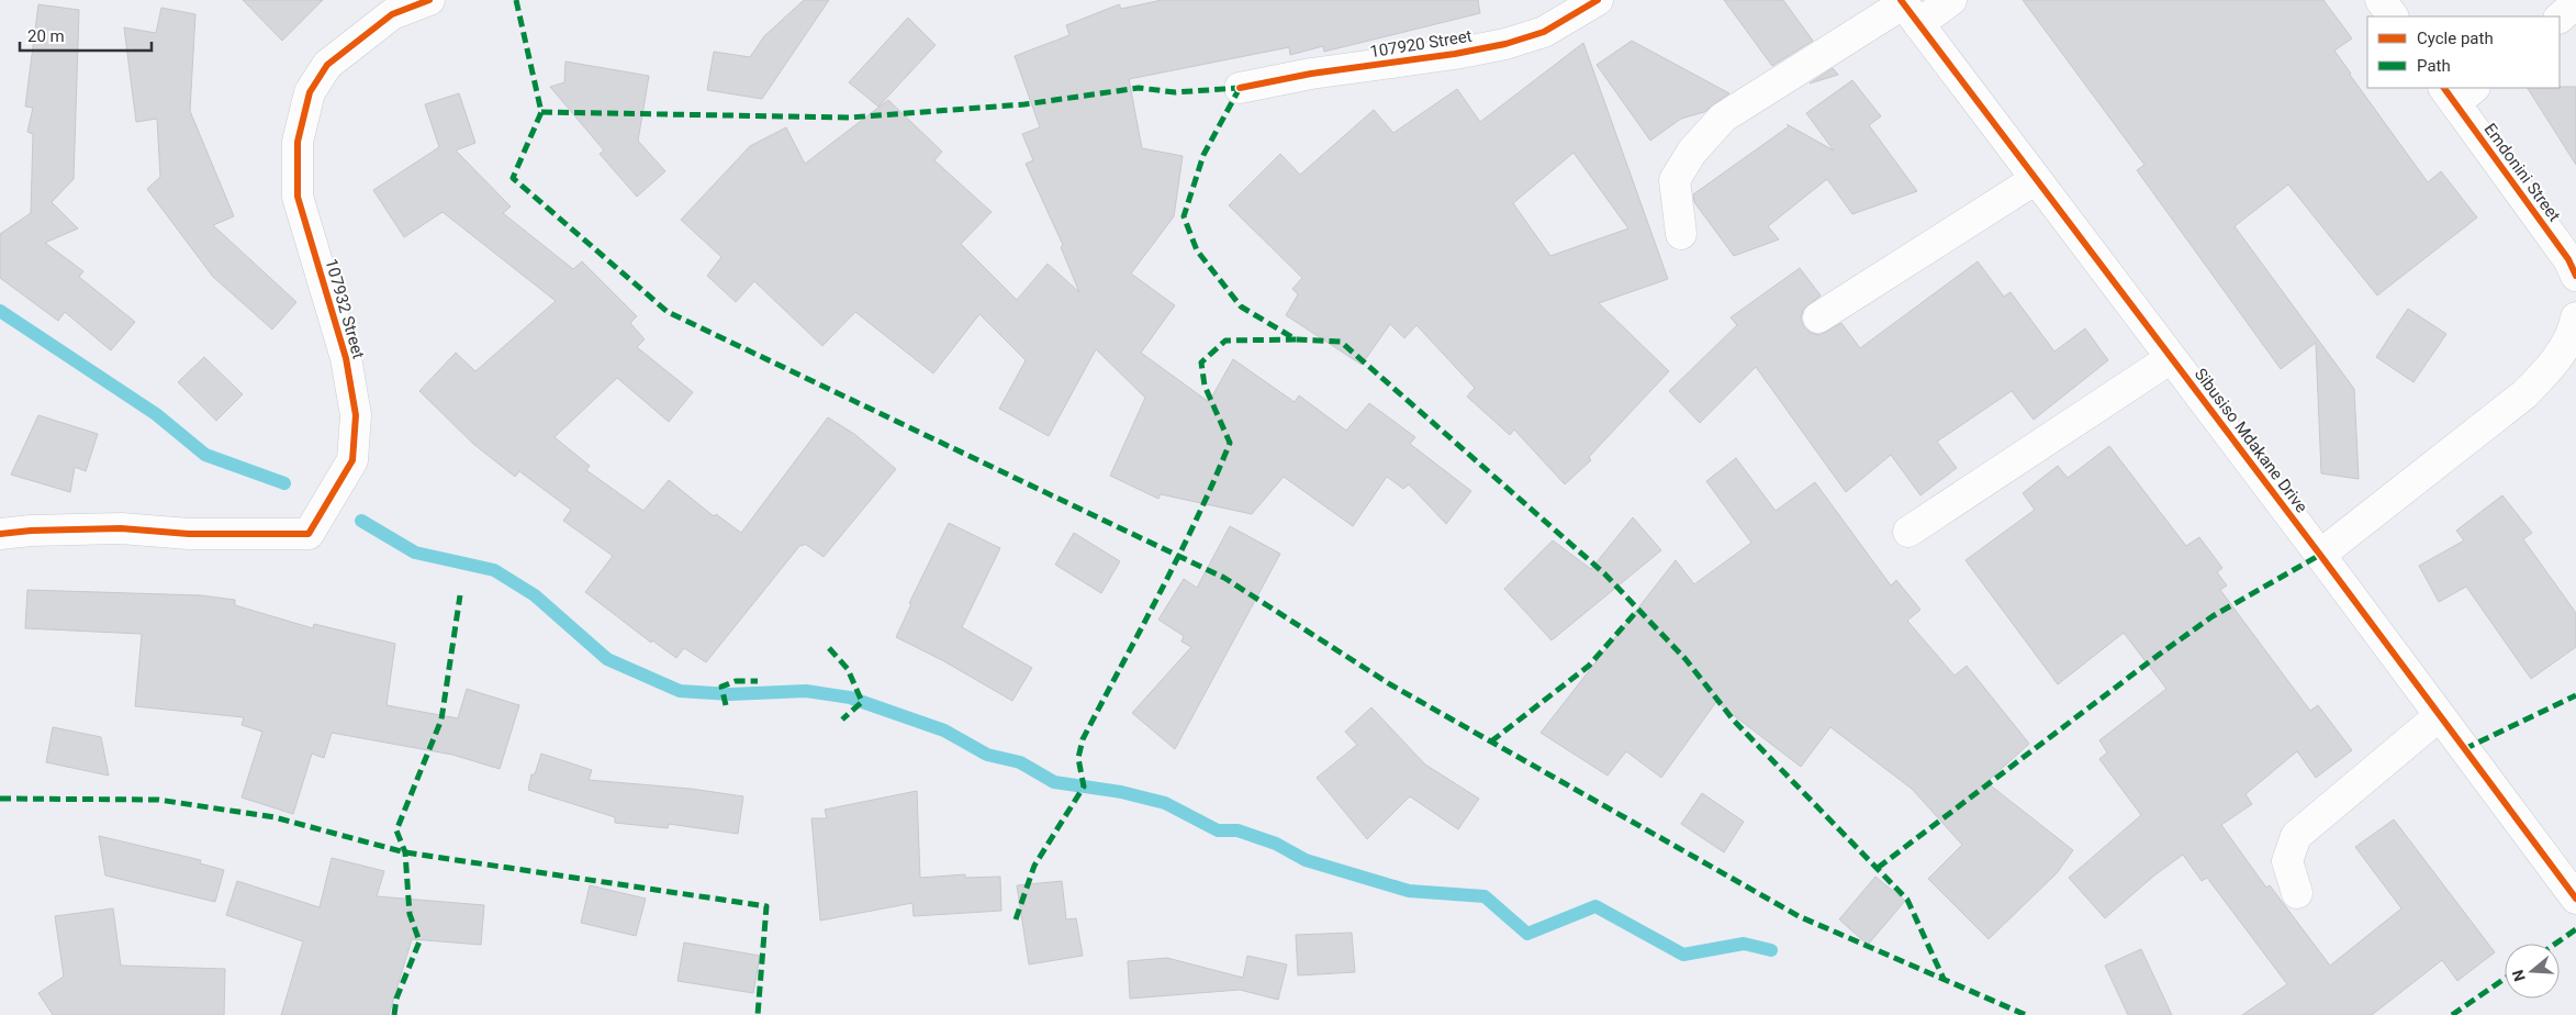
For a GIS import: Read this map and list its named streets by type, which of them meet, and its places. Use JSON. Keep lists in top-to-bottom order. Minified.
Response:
{"streets":{"street":["107920 Street","Emdonini Street","107932 Street","Sibusiso Mdakane Drive"]},"legend":["Cycle path","Path"],"scale_bar":"20 m","north":"left"}
